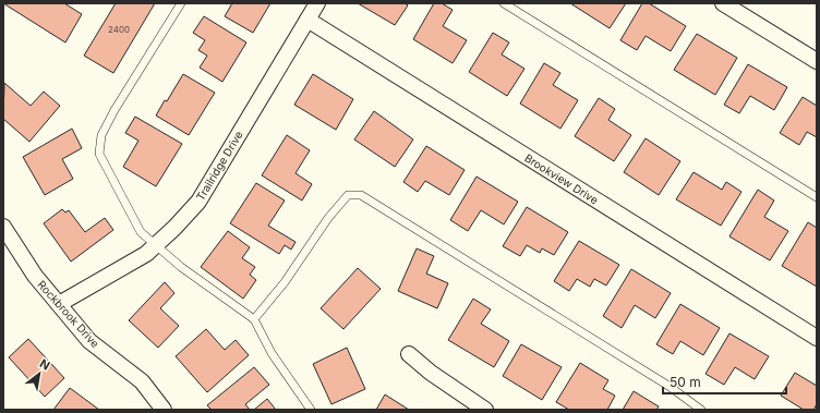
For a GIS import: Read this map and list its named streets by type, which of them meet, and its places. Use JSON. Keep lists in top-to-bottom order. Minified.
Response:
{"streets":{"street":["Trailridge Drive","Brookview Drive","Rockbrook Drive"]},"crossings":[["Trailridge Drive","Brookview Drive"],["Trailridge Drive","Rockbrook Drive"]],"house_numbers":["2400"],"scale_bar":"50 m","north":"top right"}
